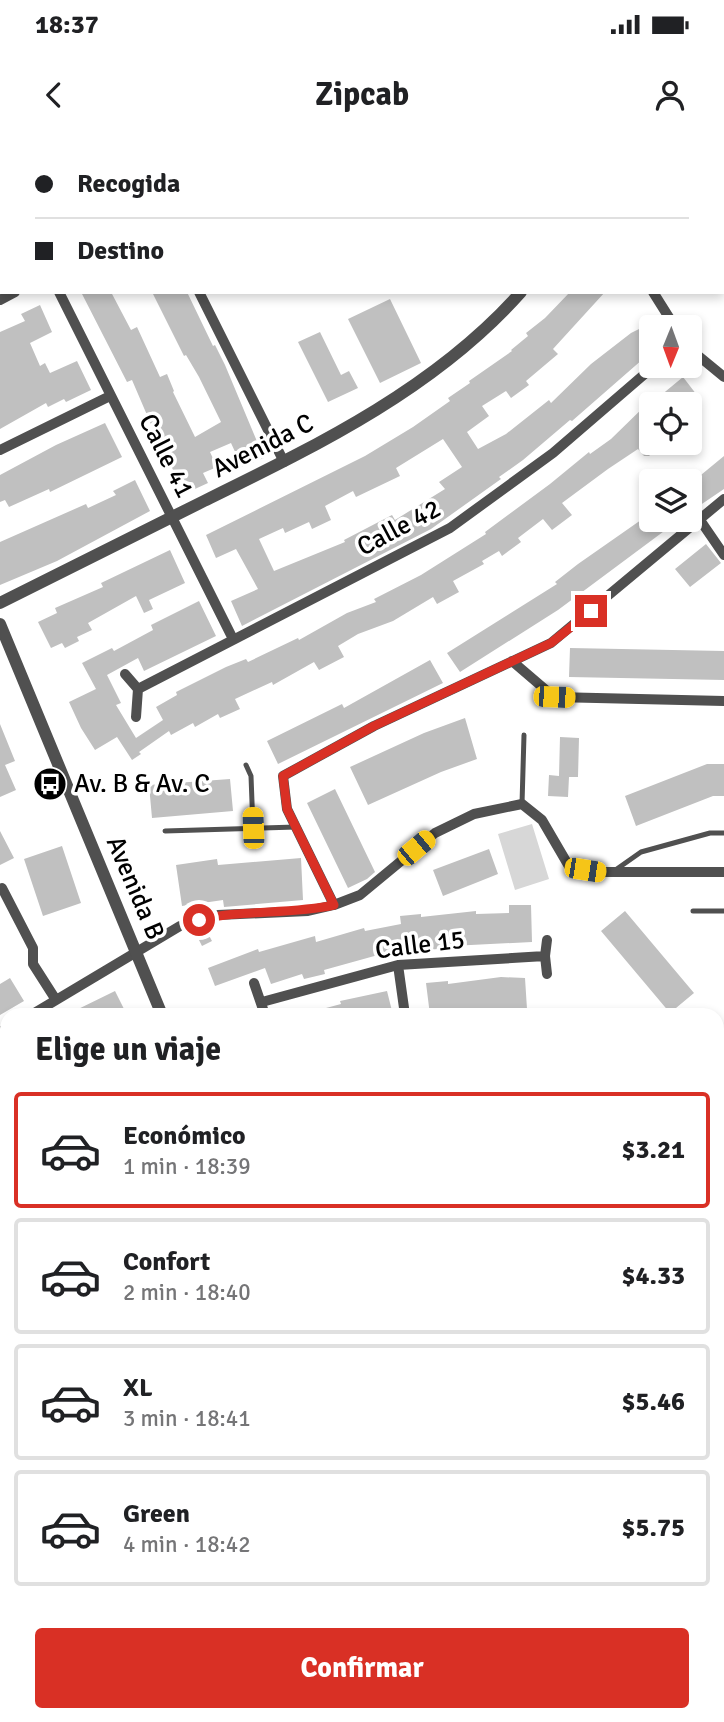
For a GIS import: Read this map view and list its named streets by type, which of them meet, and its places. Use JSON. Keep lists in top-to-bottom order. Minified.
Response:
{"streets":{"street":["Avenida C","Calle 41","Calle 42","Avenida B","Calle 15"]},"crossings":[["Avenida C","Calle 41"],["Calle 41","Calle 42"]],"places":{"bus stop":["Av. B & Av. C"]},"north":"bottom","page":{"status":"18:37","header":"Zipcab","banner":["Recogida","Destino"],"heading":"Elige un viaje","list":[{"name":"Económico","note":"1 min · 18:39","value":"$3.21"},{"name":"Confort","note":"2 min · 18:40","value":"$4.33"},{"name":"XL","note":"3 min · 18:41","value":"$5.46"},{"name":"Green","note":"4 min · 18:42","value":"$5.75"}],"buttons":"Confirmar"}}
